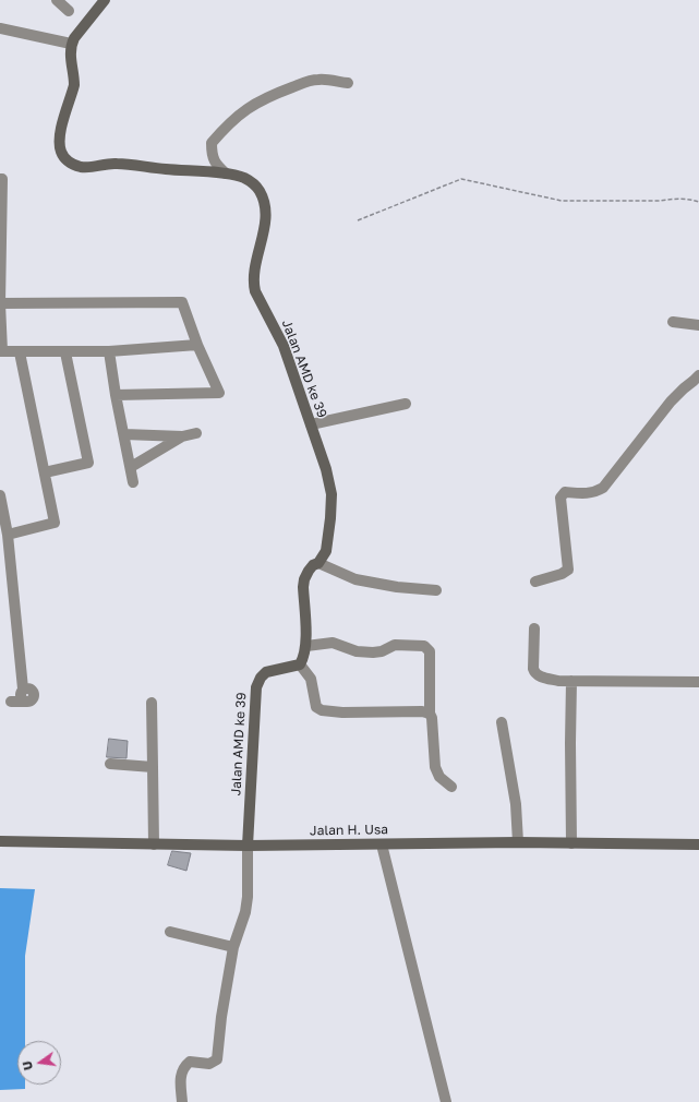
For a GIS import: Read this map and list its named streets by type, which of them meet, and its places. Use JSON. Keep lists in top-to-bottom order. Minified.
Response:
{"streets":{"street":["Jalan AMD ke 39","Jalan H. Usa"]},"crossings":[["Jalan AMD ke 39","Jalan H. Usa"]],"north":"left"}
